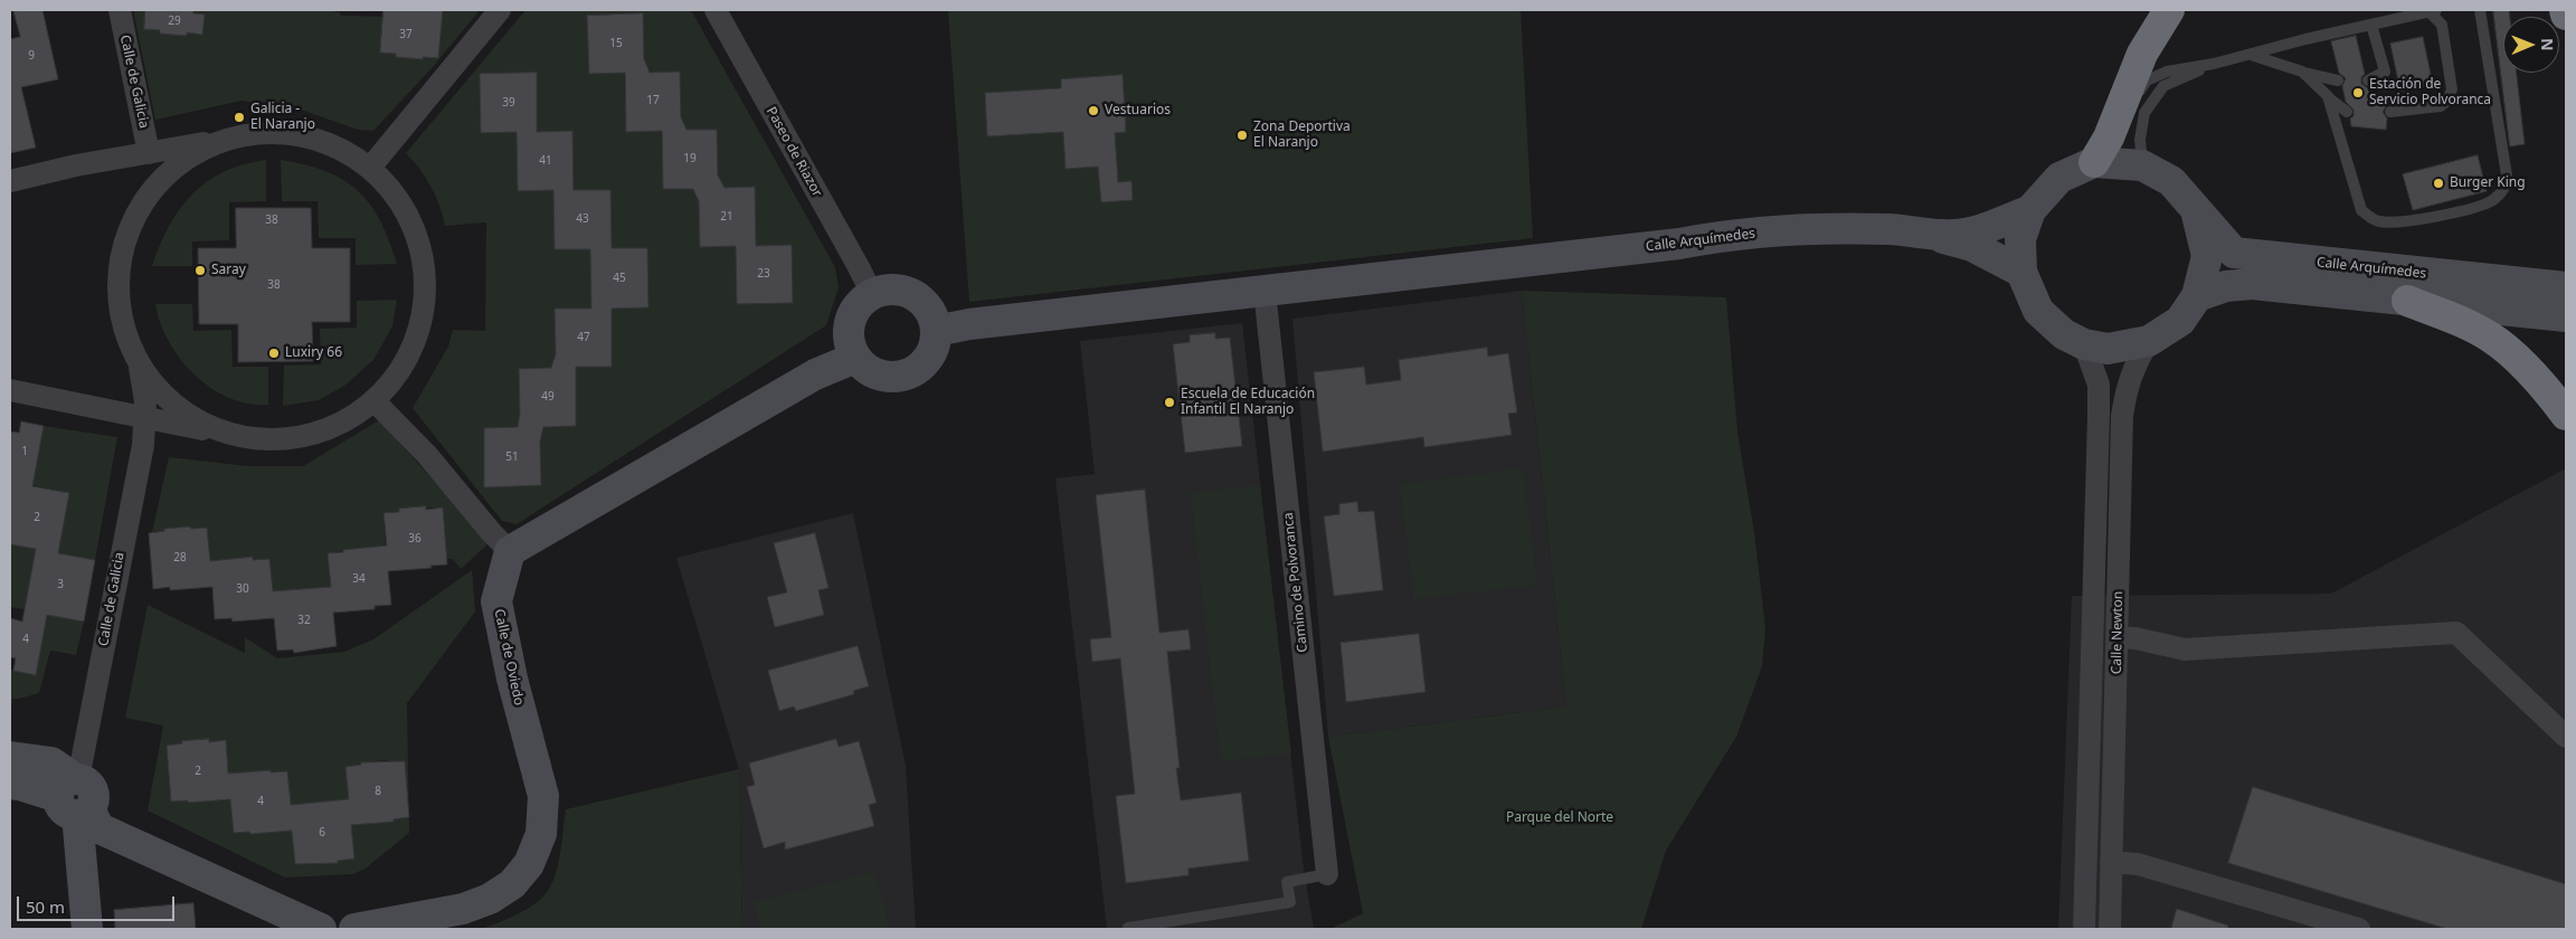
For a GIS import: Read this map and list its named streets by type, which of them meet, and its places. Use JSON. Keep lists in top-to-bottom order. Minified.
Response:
{"streets":{"street":["Calle de Galicia","Paseo de Riazor","Calle Arquímedes","Camino de Polvoranca","Calle Newton","Calle de Oviedo"]},"crossings":[["Calle Arquímedes","Camino de Polvoranca"],["Calle Arquímedes","Calle Newton"]],"parks":["Parque del Norte"],"places":["Estación de Servicio Polvoranca","Vestuarios","Galicia - El Naranjo","Zona Deportiva El Naranjo","Burger King","Saray","Luxiry 66","Escuela de Educación Infantil El Naranjo"],"house_numbers":["29","37","15","9","17","39","19","41","21","43","38","23","45","38","47","49","1","51","2","36","28","34","3","30","32","4","2","8","4","6"],"scale_bar":"50 m","north":"right"}
